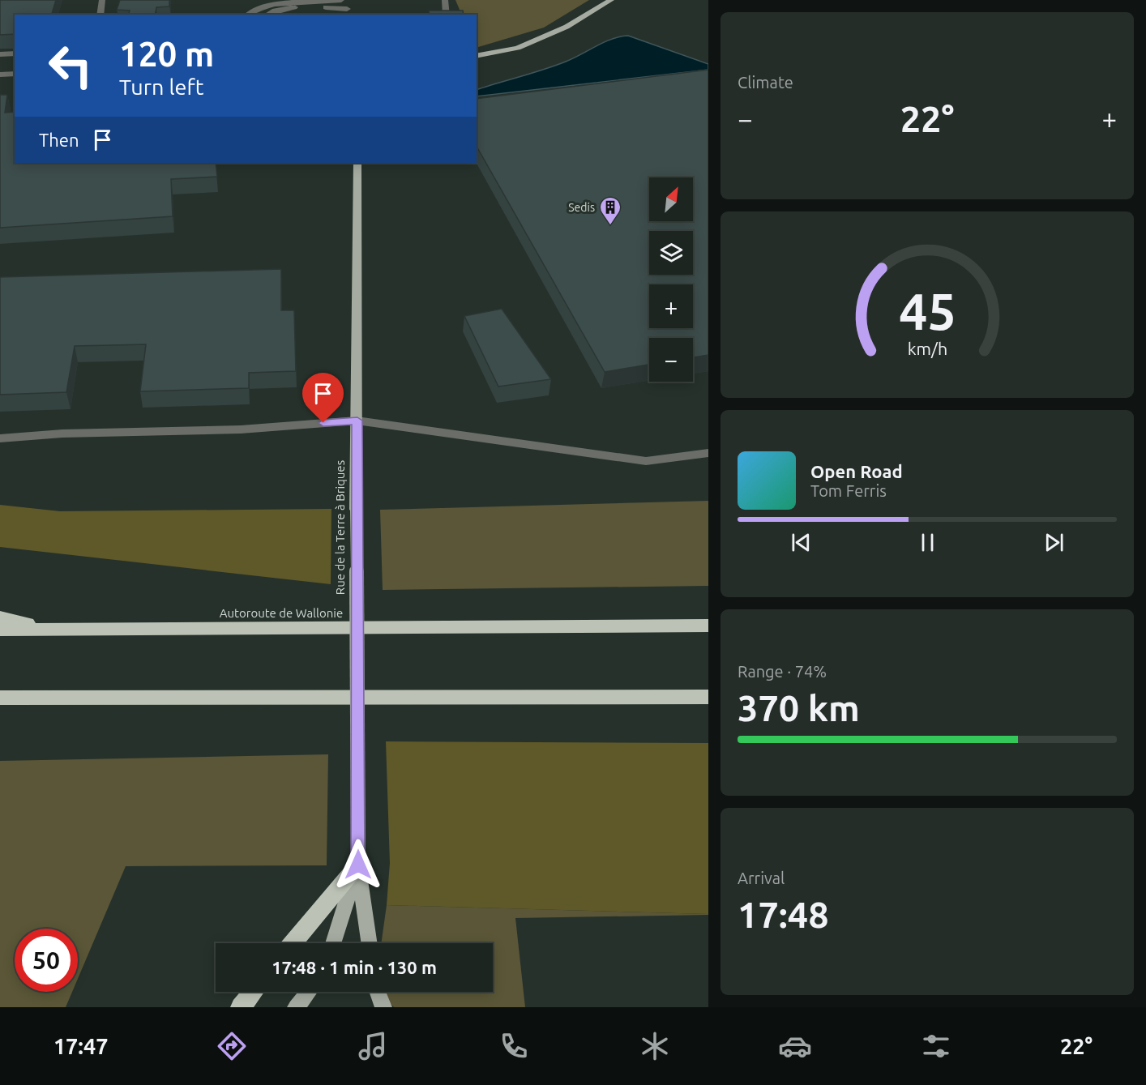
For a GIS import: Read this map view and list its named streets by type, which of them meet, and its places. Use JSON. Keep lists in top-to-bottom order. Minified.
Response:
{"streets":{"highway":["Autoroute de Wallonie"],"main road":["Rue de la Terre à Briques"]},"places":{"building":["Sedis"]},"north":"top right","page":{"tile":["Climate",["Range · 74%","370 km"],["Arrival","17:48"]],"turn":["120 m","Turn left"],"heat":["−","22°","+"],"then":"Then","map_buttons":["+","−"],"song":["Open Road","Tom Ferris"],"limit":"50","trip":"17:48 · 1 min · 130 m","tabs":["17:47","22°"],"gauge":["45","km/h"]}}
